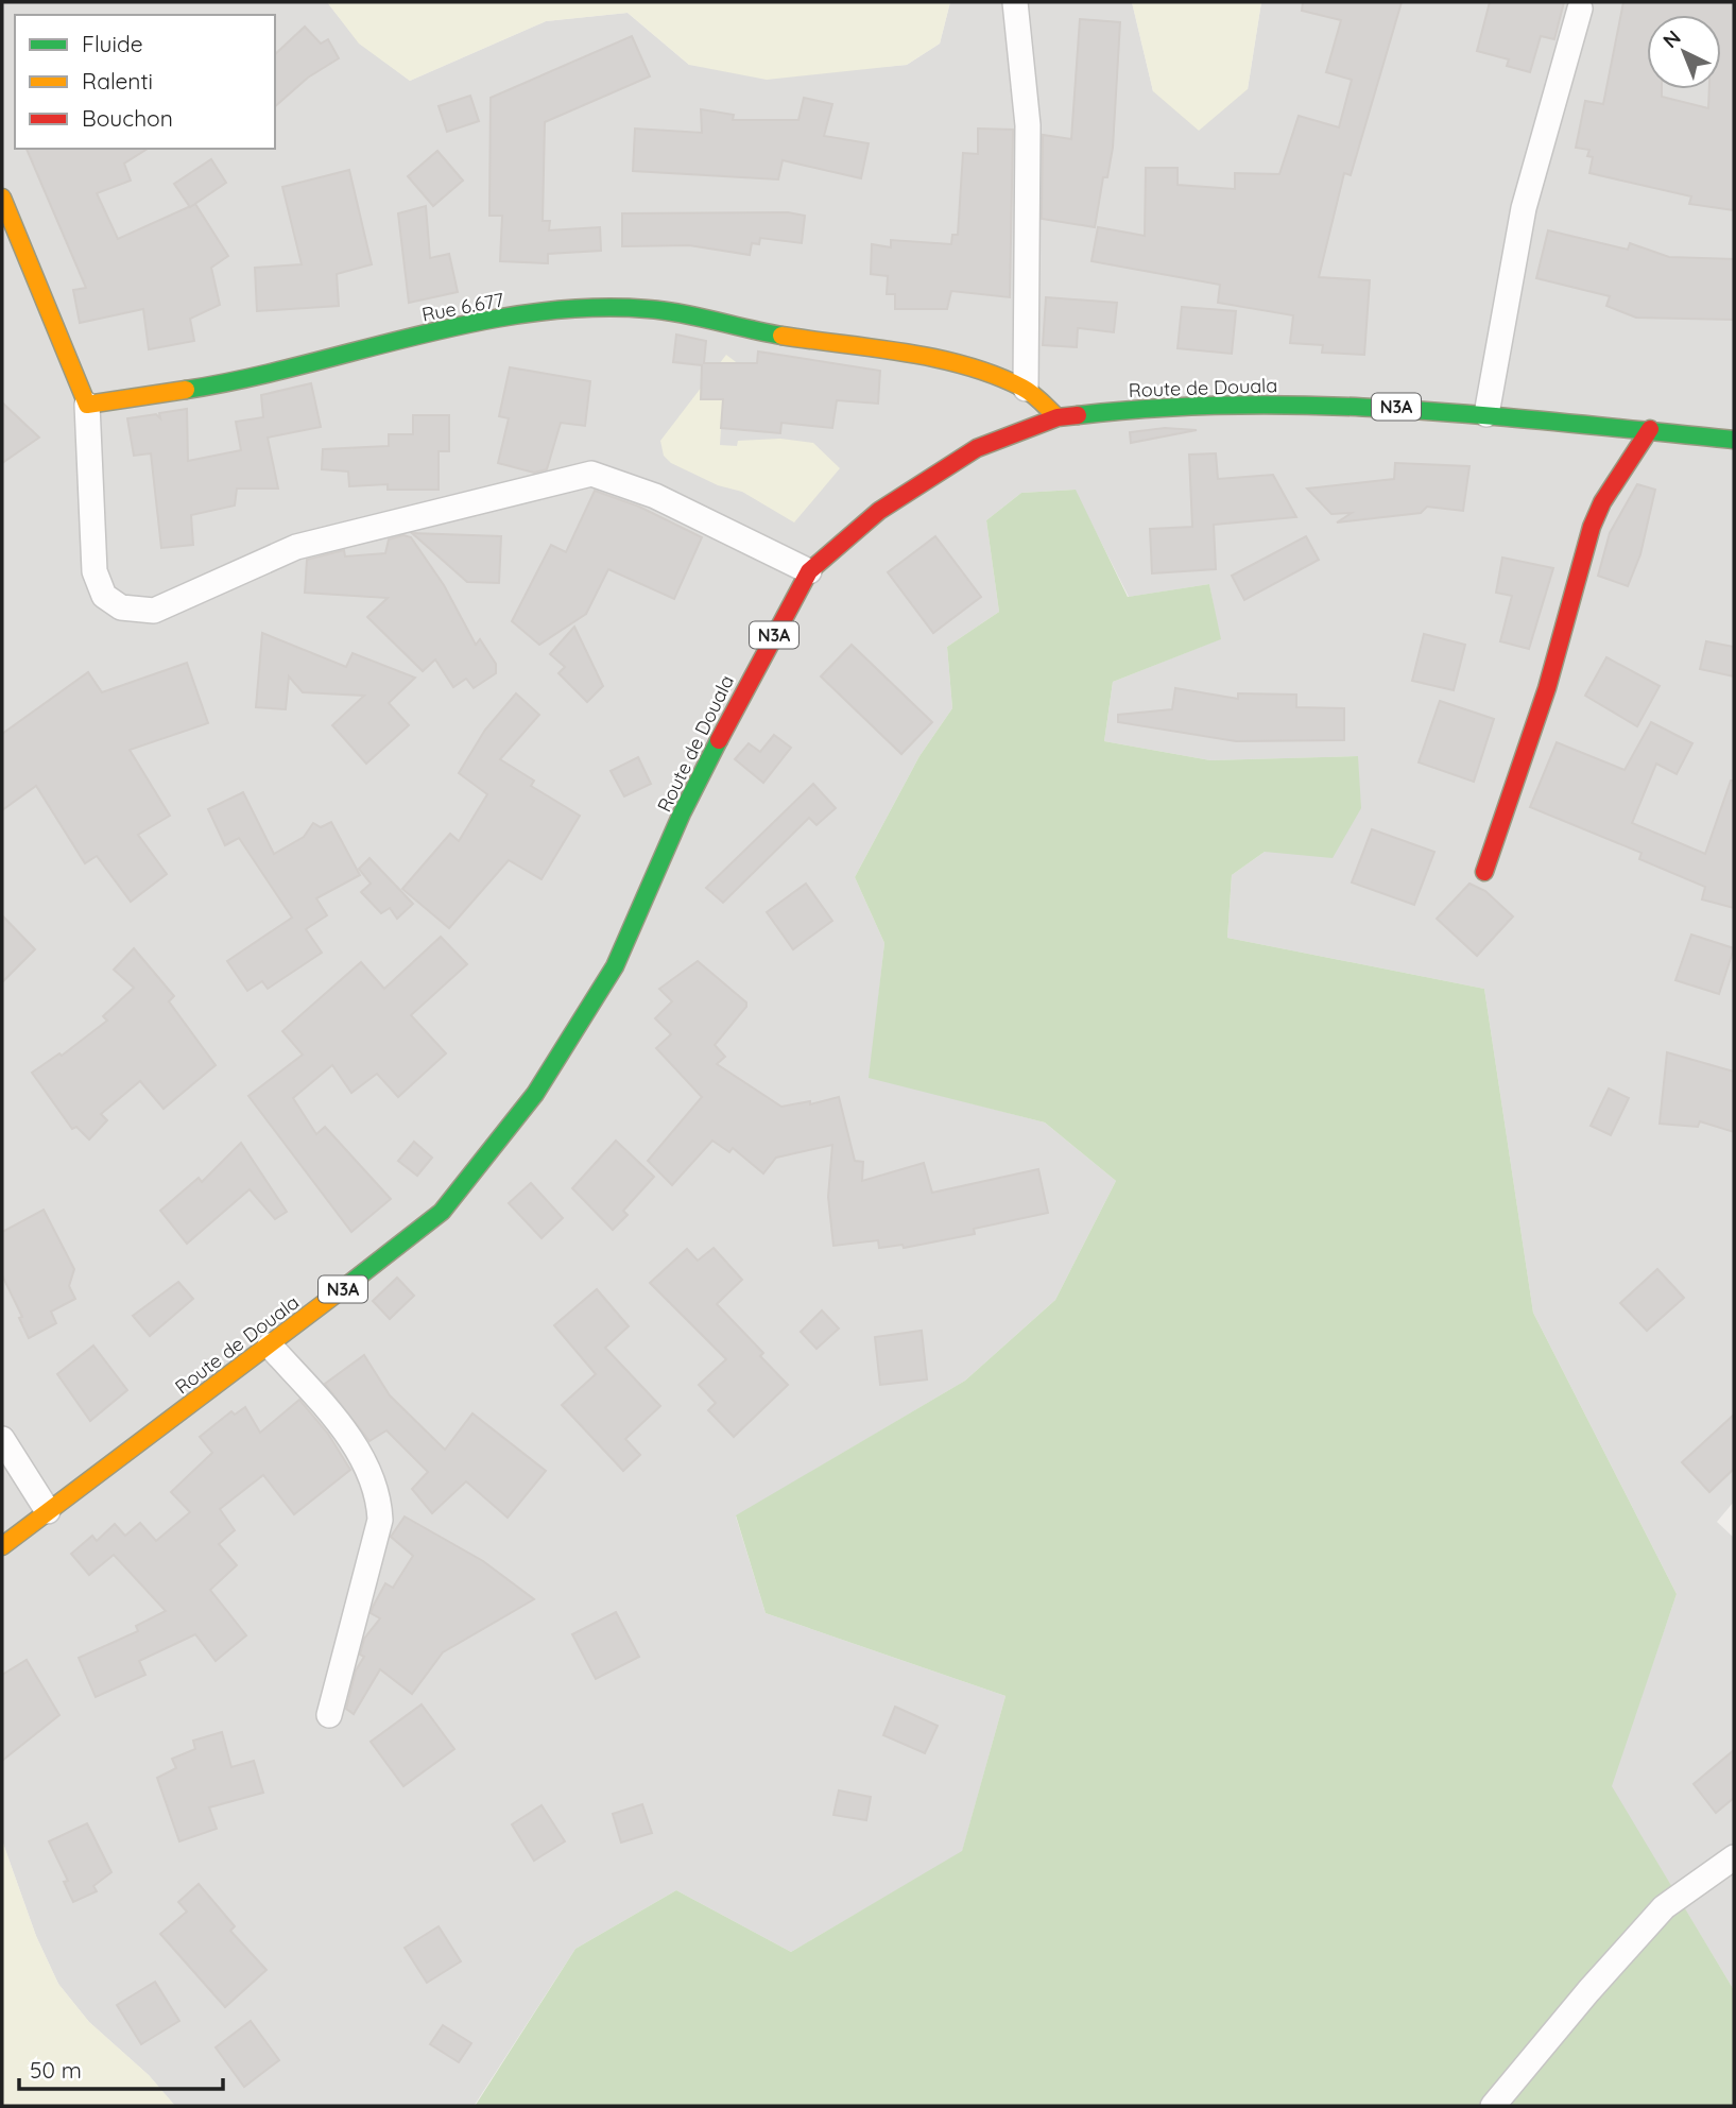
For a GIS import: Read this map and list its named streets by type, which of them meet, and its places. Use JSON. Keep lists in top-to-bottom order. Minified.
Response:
{"streets":{"main road":["Rue 6.677","Route de Douala","N3A"]},"crossings":[["Rue 6.677","Route de Douala"]],"legend":["Fluide","Ralenti","Bouchon"],"scale_bar":"50 m","north":"top left"}
